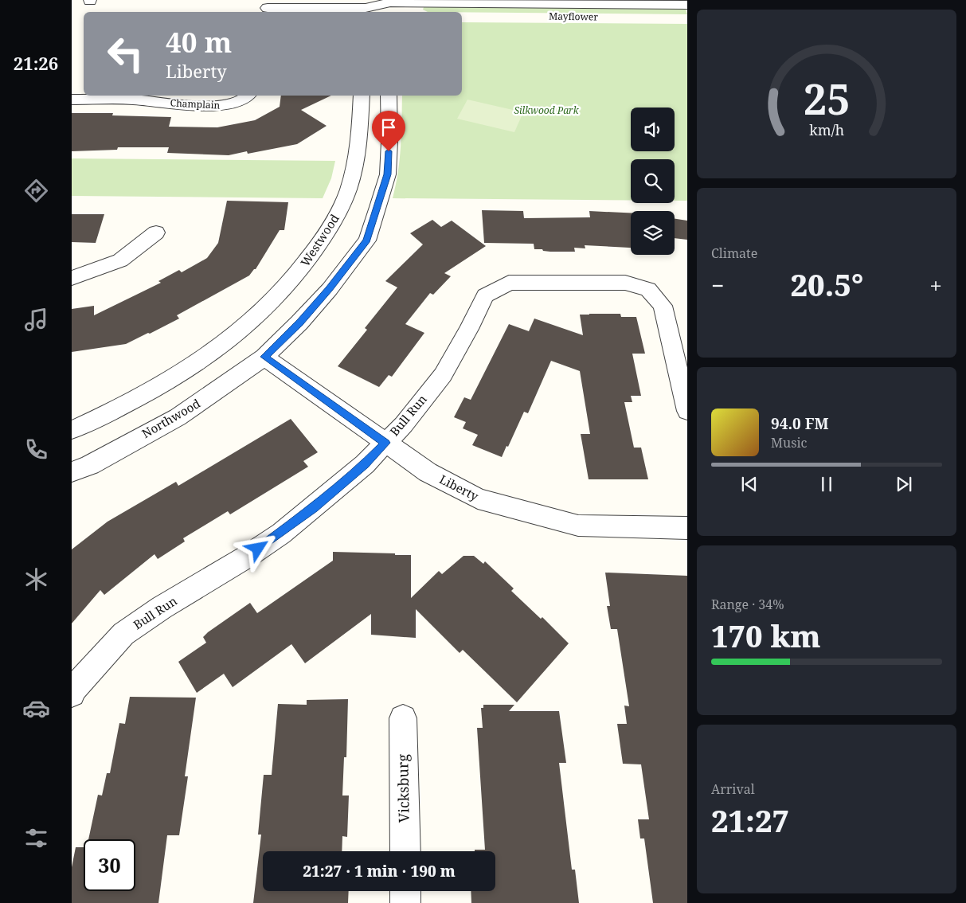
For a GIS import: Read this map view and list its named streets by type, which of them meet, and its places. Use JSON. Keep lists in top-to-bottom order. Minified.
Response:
{"streets":{"street":["Mayflower","Champlain","Westwood","Bull Run","Northwood","Liberty","Vicksburg"]},"crossings":[["Bull Run","Liberty"],["Northwood","Liberty"]],"parks":["Silkwood Park"],"page":{"tabs":"21:26","turn":["40 m","Liberty"],"tile":["Climate",["Range · 34%","170 km"],["Arrival","21:27"]],"heat":["−","20.5°","+"],"song":["94.0 FM","Music"],"limit":"30","trip":"21:27 · 1 min · 190 m","gauge":["25","km/h"]}}
